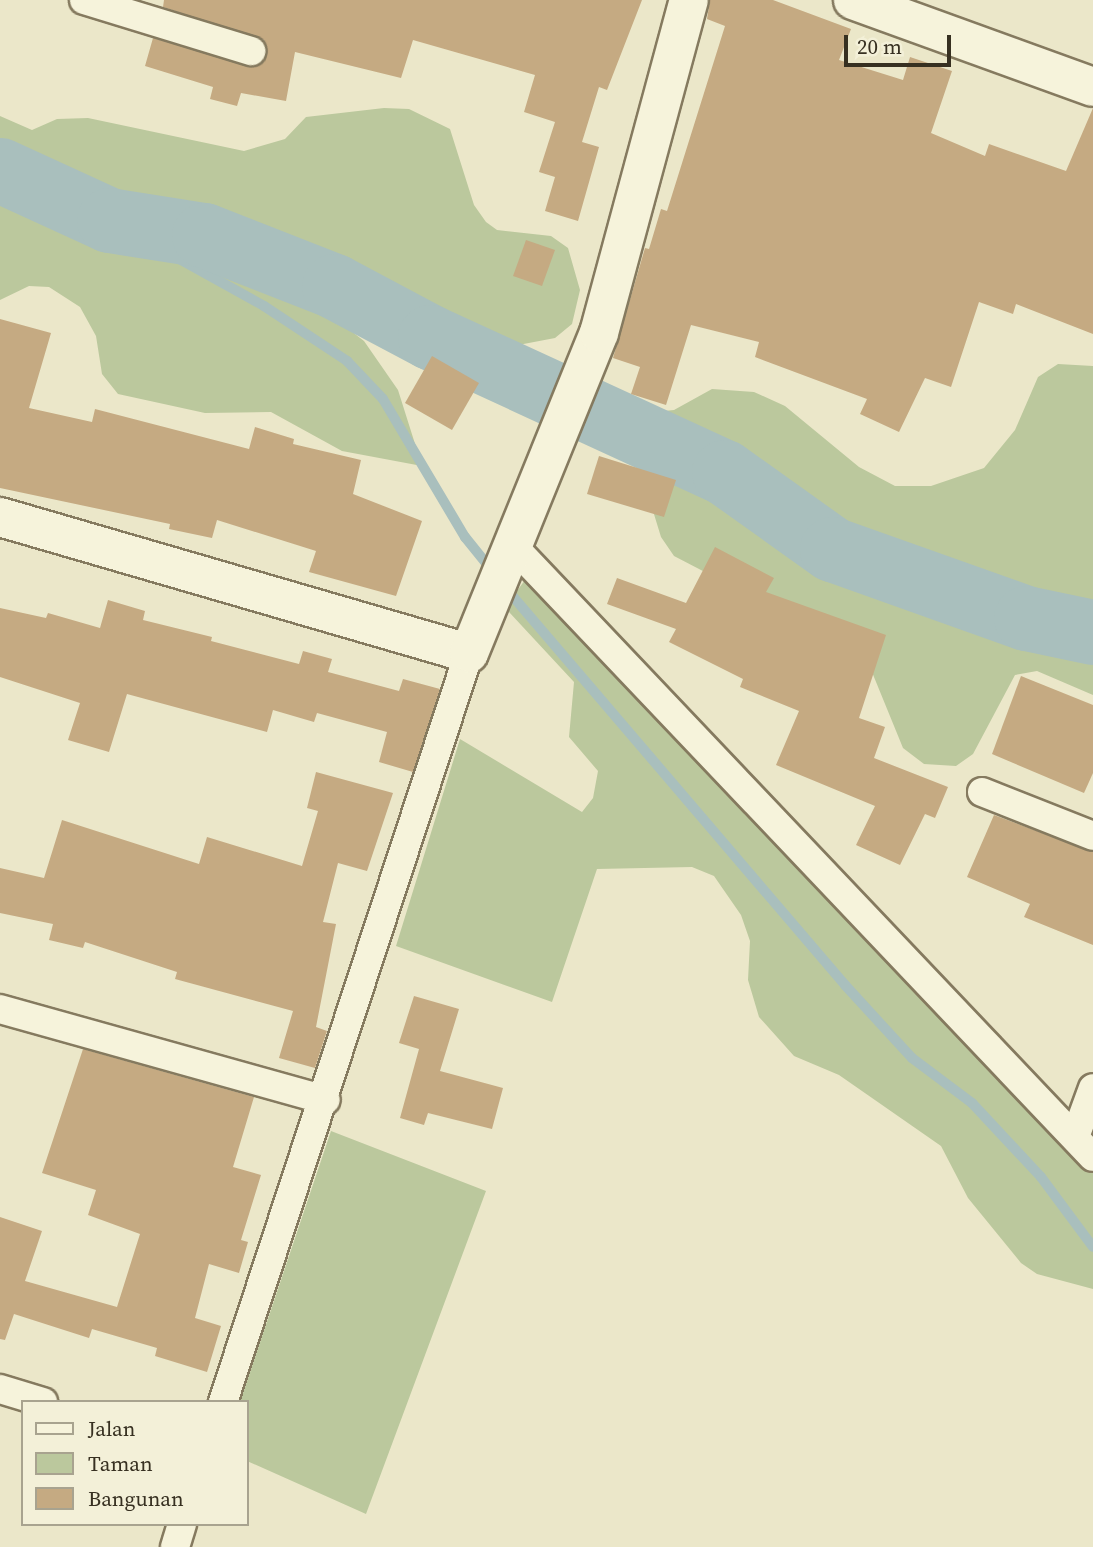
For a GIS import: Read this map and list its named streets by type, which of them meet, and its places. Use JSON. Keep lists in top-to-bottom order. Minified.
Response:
{"legend":["Jalan","Taman","Bangunan"],"scale_bar":"20 m"}
